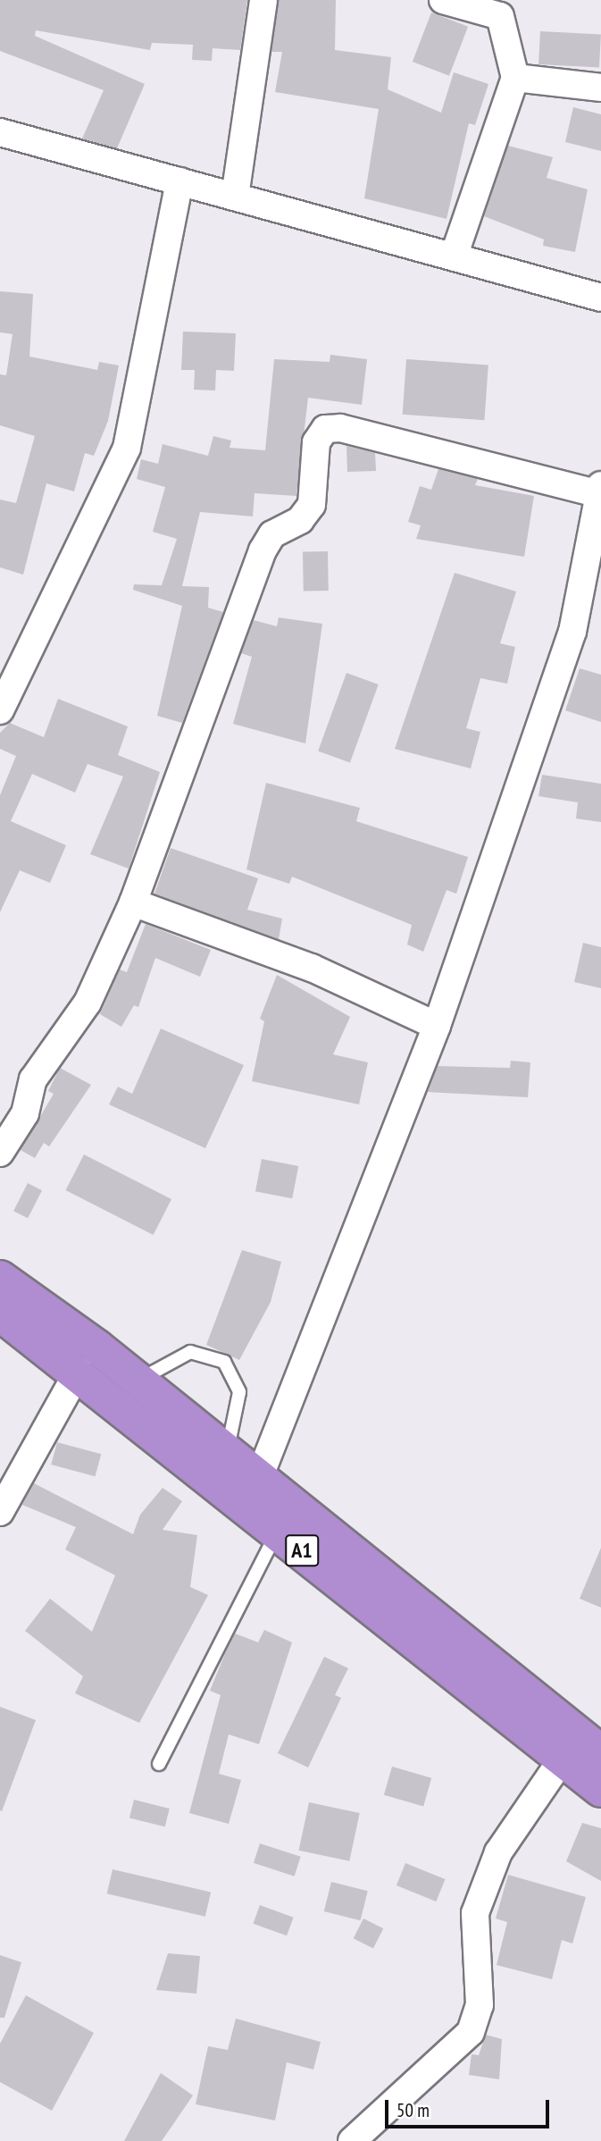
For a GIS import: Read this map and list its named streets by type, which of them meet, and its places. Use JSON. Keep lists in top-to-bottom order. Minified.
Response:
{"streets":{"highway":["A1"]},"scale_bar":"50 m"}
